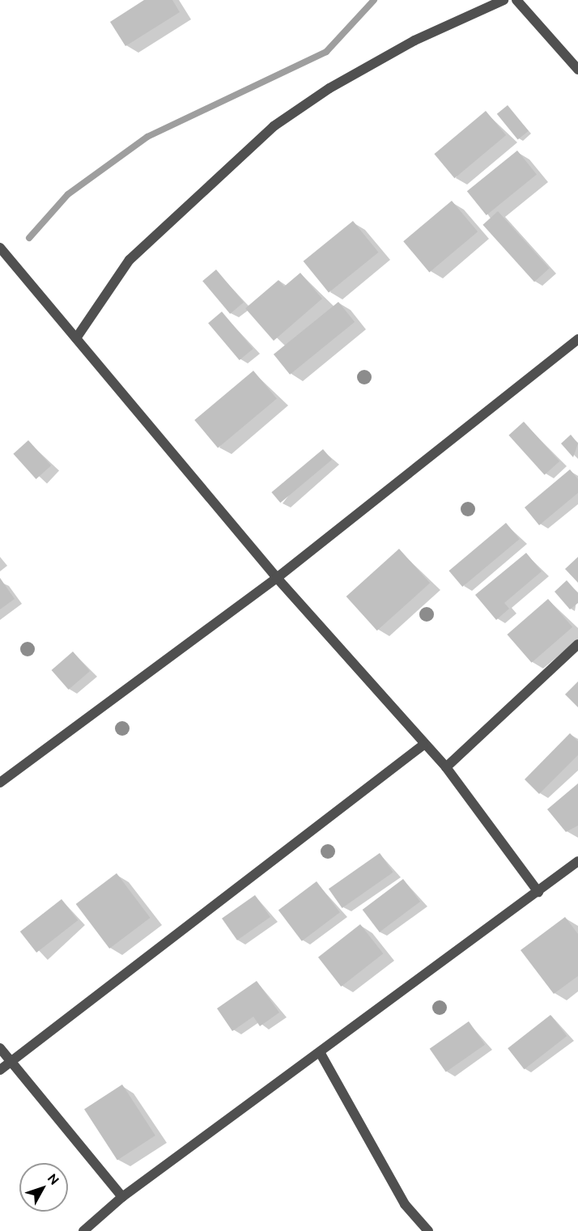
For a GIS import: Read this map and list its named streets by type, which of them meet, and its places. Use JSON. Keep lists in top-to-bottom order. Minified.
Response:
{"north":"top right"}
